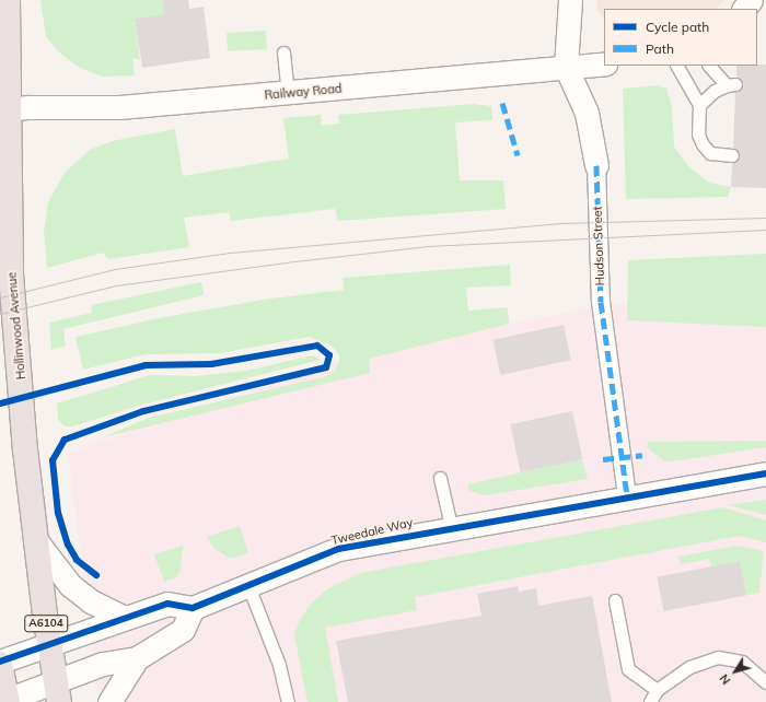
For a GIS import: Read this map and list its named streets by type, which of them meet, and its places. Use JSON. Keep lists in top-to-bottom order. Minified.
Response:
{"streets":{"highway":["Hollinwood Avenue","A6104"],"street":["Railway Road","Hudson Street","Tweedale Way"]},"crossings":[["Railway Road","Hudson Street"],["Railway Road","Hollinwood Avenue"],["Hudson Street","Tweedale Way"]],"legend":["Cycle path","Path"],"north":"bottom left"}
